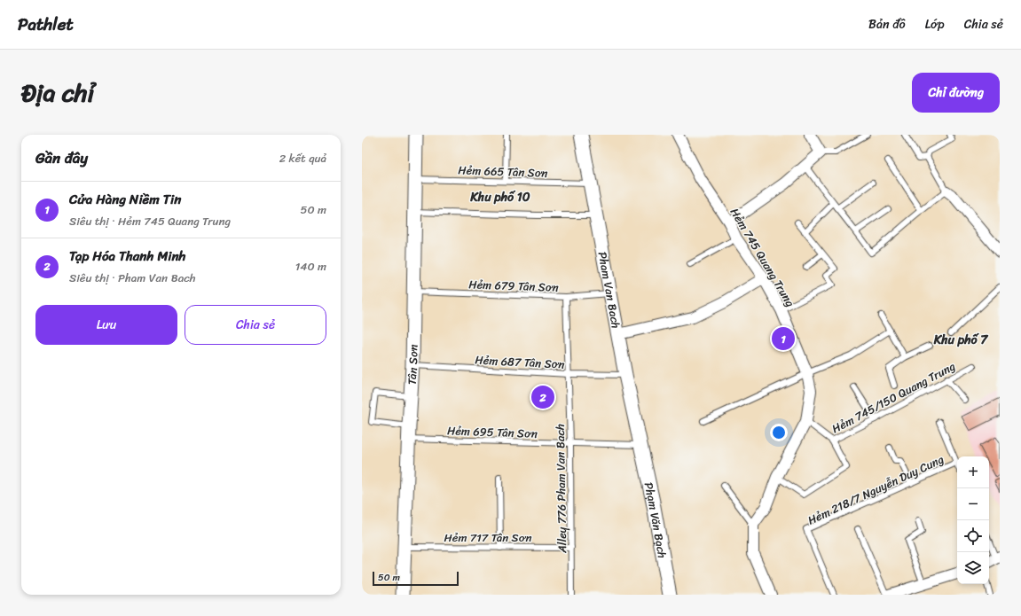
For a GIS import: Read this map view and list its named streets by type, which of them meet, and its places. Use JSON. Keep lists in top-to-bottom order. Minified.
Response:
{"streets":{"street":["Hẻm 745 Quang Trung","Pham Van Bach","Tân Sơn","Phạm Văn Bạch"],"lane":["Hẻm 665 Tân Sơn","Hẻm 679 Tân Sơn","Hẻm 687 Tân Sơn","Hẻm 745/150 Quang Trung","Hẻm 695 Tân Sơn","Alley 776 Pham Van Bach","Hẻm 218/7 Nguyễn Duy Cung","Hẻm 717 Tân Sơn"]},"crossings":[["Hẻm 665 Tân Sơn","Pham Van Bach"],["Hẻm 665 Tân Sơn","Tân Sơn"],["Hẻm 745 Quang Trung","Hẻm 745/150 Quang Trung"],["Hẻm 679 Tân Sơn","Pham Van Bach"],["Hẻm 679 Tân Sơn","Tân Sơn"],["Hẻm 679 Tân Sơn","Alley 776 Pham Van Bach"],["Pham Van Bach","Hẻm 687 Tân Sơn"],["Pham Van Bach","Hẻm 695 Tân Sơn"],["Pham Van Bach","Phạm Văn Bạch"],["Hẻm 687 Tân Sơn","Tân Sơn"],["Hẻm 687 Tân Sơn","Alley 776 Pham Van Bach"],["Tân Sơn","Hẻm 695 Tân Sơn"],["Tân Sơn","Hẻm 717 Tân Sơn"],["Hẻm 695 Tân Sơn","Alley 776 Pham Van Bach"],["Hẻm 695 Tân Sơn","Phạm Văn Bạch"],["Alley 776 Pham Van Bach","Hẻm 717 Tân Sơn"]],"districts":["Khu phố 10","Khu phố 7"],"scale_bar":"50 m","page":{"header":"Pathlet","nav":["Bản đồ","Lớp","Chia sẻ"],"title":"Địa chỉ","buttons":["Chỉ đường",["Lưu","Chia sẻ"]],"heading":["Gần đây","2 kết quả"],"list":[{"mark":"1","name":"Cửa Hàng Niềm Tin","note":"Siêu thị · Hẻm 745 Quang Trung","value":"50 m"},{"mark":"2","name":"Tạp Hóa Thanh Minh","note":"Siêu thị · Pham Van Bach","value":"140 m"}],"pins":["1","2"],"map_buttons":["+","−"],"scale":"50 m"}}
